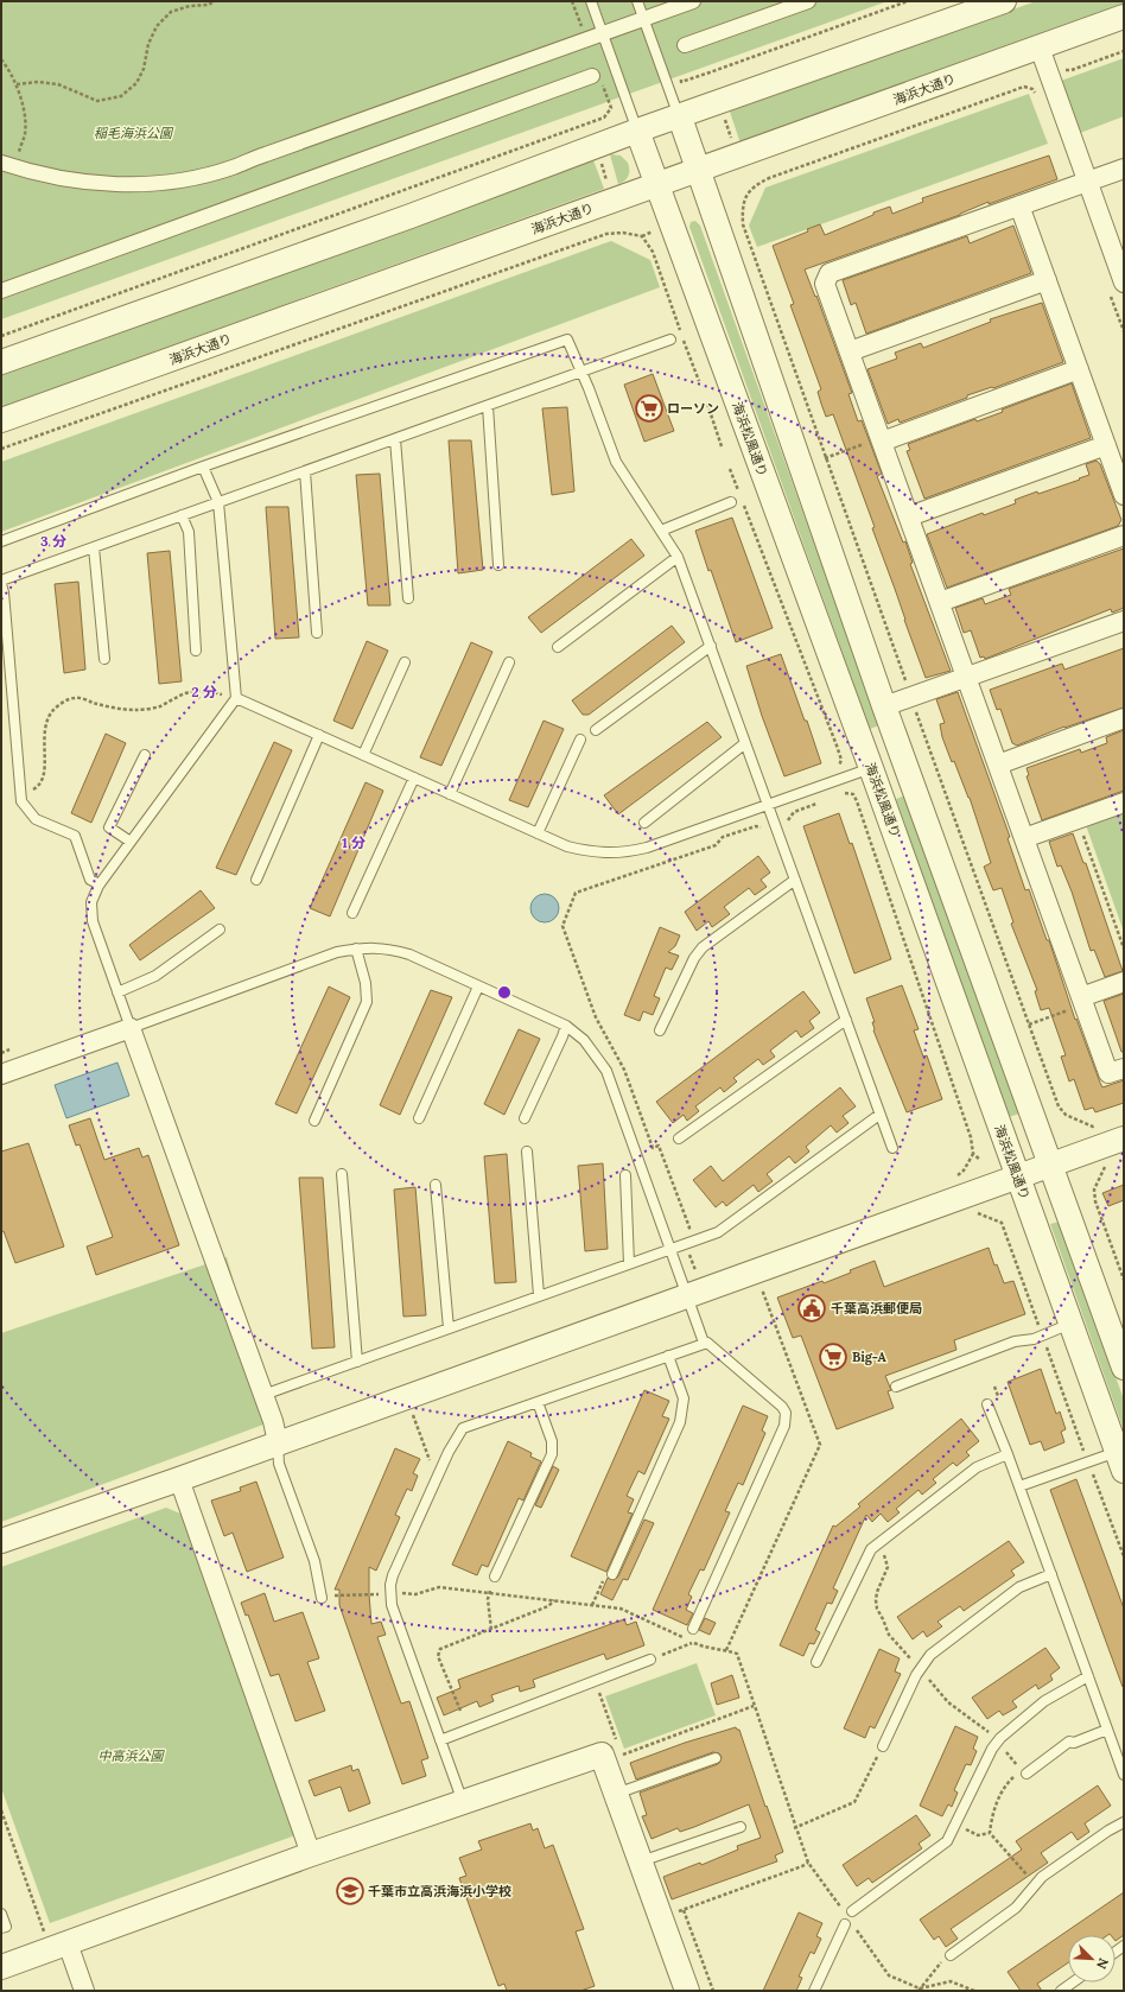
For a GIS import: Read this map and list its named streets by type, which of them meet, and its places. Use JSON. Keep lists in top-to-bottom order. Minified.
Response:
{"streets":{"street":["海浜大通り","海浜松風通り"]},"crossings":[["海浜大通り","海浜松風通り"]],"parks":["稲毛海浜公園","中高浜公園"],"places":{"supermarket":["ローソン","Big-A"],"public building":["千葉高浜郵便局"],"school or university":["千葉市立高浜海浜小学校"]},"north":"bottom right","rings":["3 分","2 分","1 分"]}
